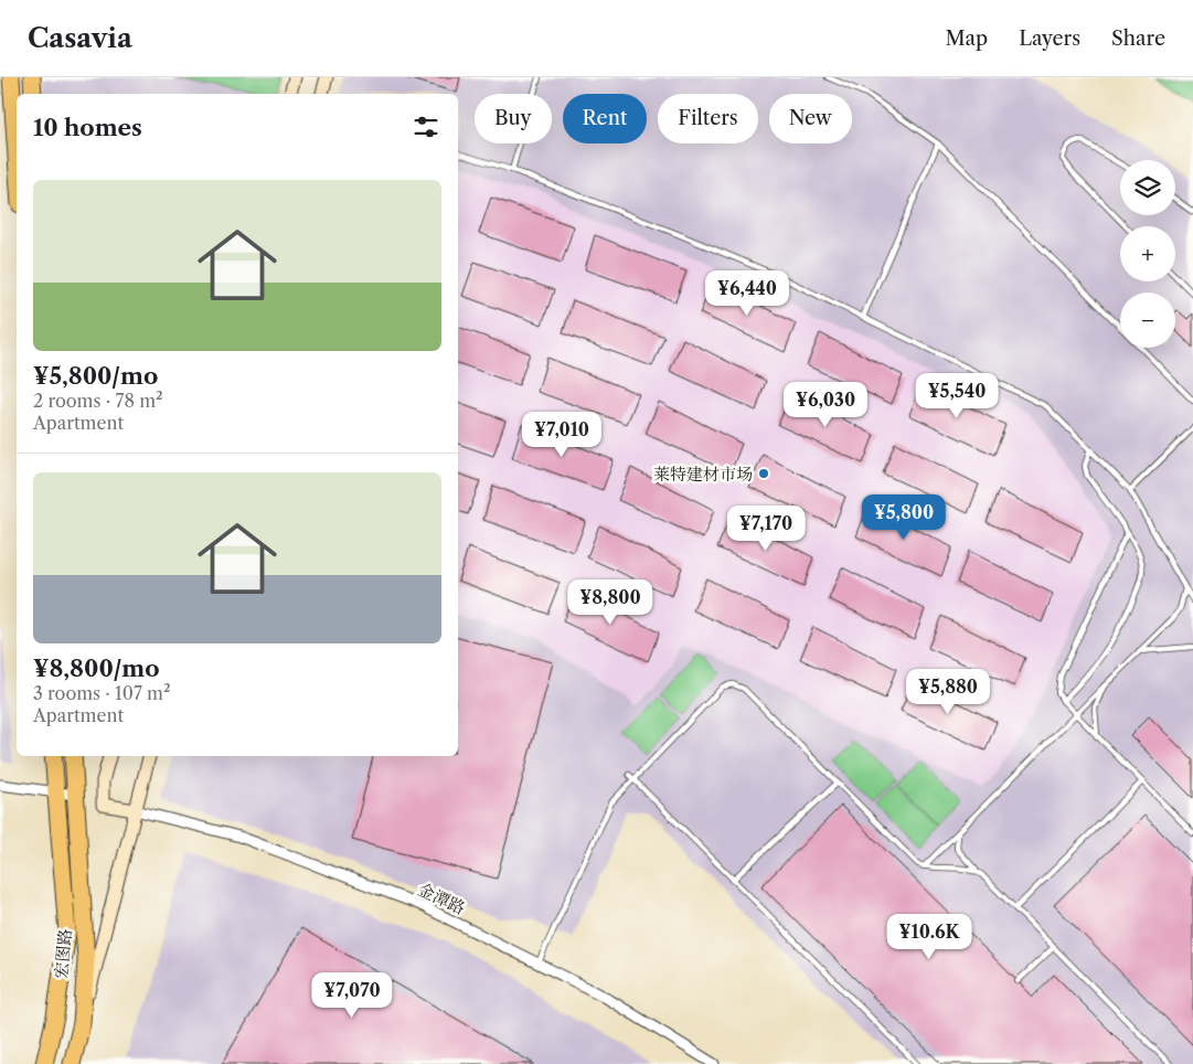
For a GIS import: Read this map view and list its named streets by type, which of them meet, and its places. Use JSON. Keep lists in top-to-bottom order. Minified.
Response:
{"streets":{"highway":["宏图路"],"street":["金潭路"]},"crossings":[["金潭路","宏图路"]],"places":["莱特建材市场"],"page":{"header":"Casavia","nav":["Map","Layers","Share"],"chip":["Buy","Rent","Filters","New"],"heading":"10 homes","map_buttons":["+","−"],"list":[{"name":"¥5,800/mo","note":"2 rooms · 78 m² · Apartment"},{"name":"¥8,800/mo","note":"3 rooms · 107 m² · Apartment"}],"price":["¥6,440","¥5,540","¥6,030","¥7,010","¥5,800","¥7,170","¥8,800","¥5,880","¥10.6K","¥7,070"]}}
